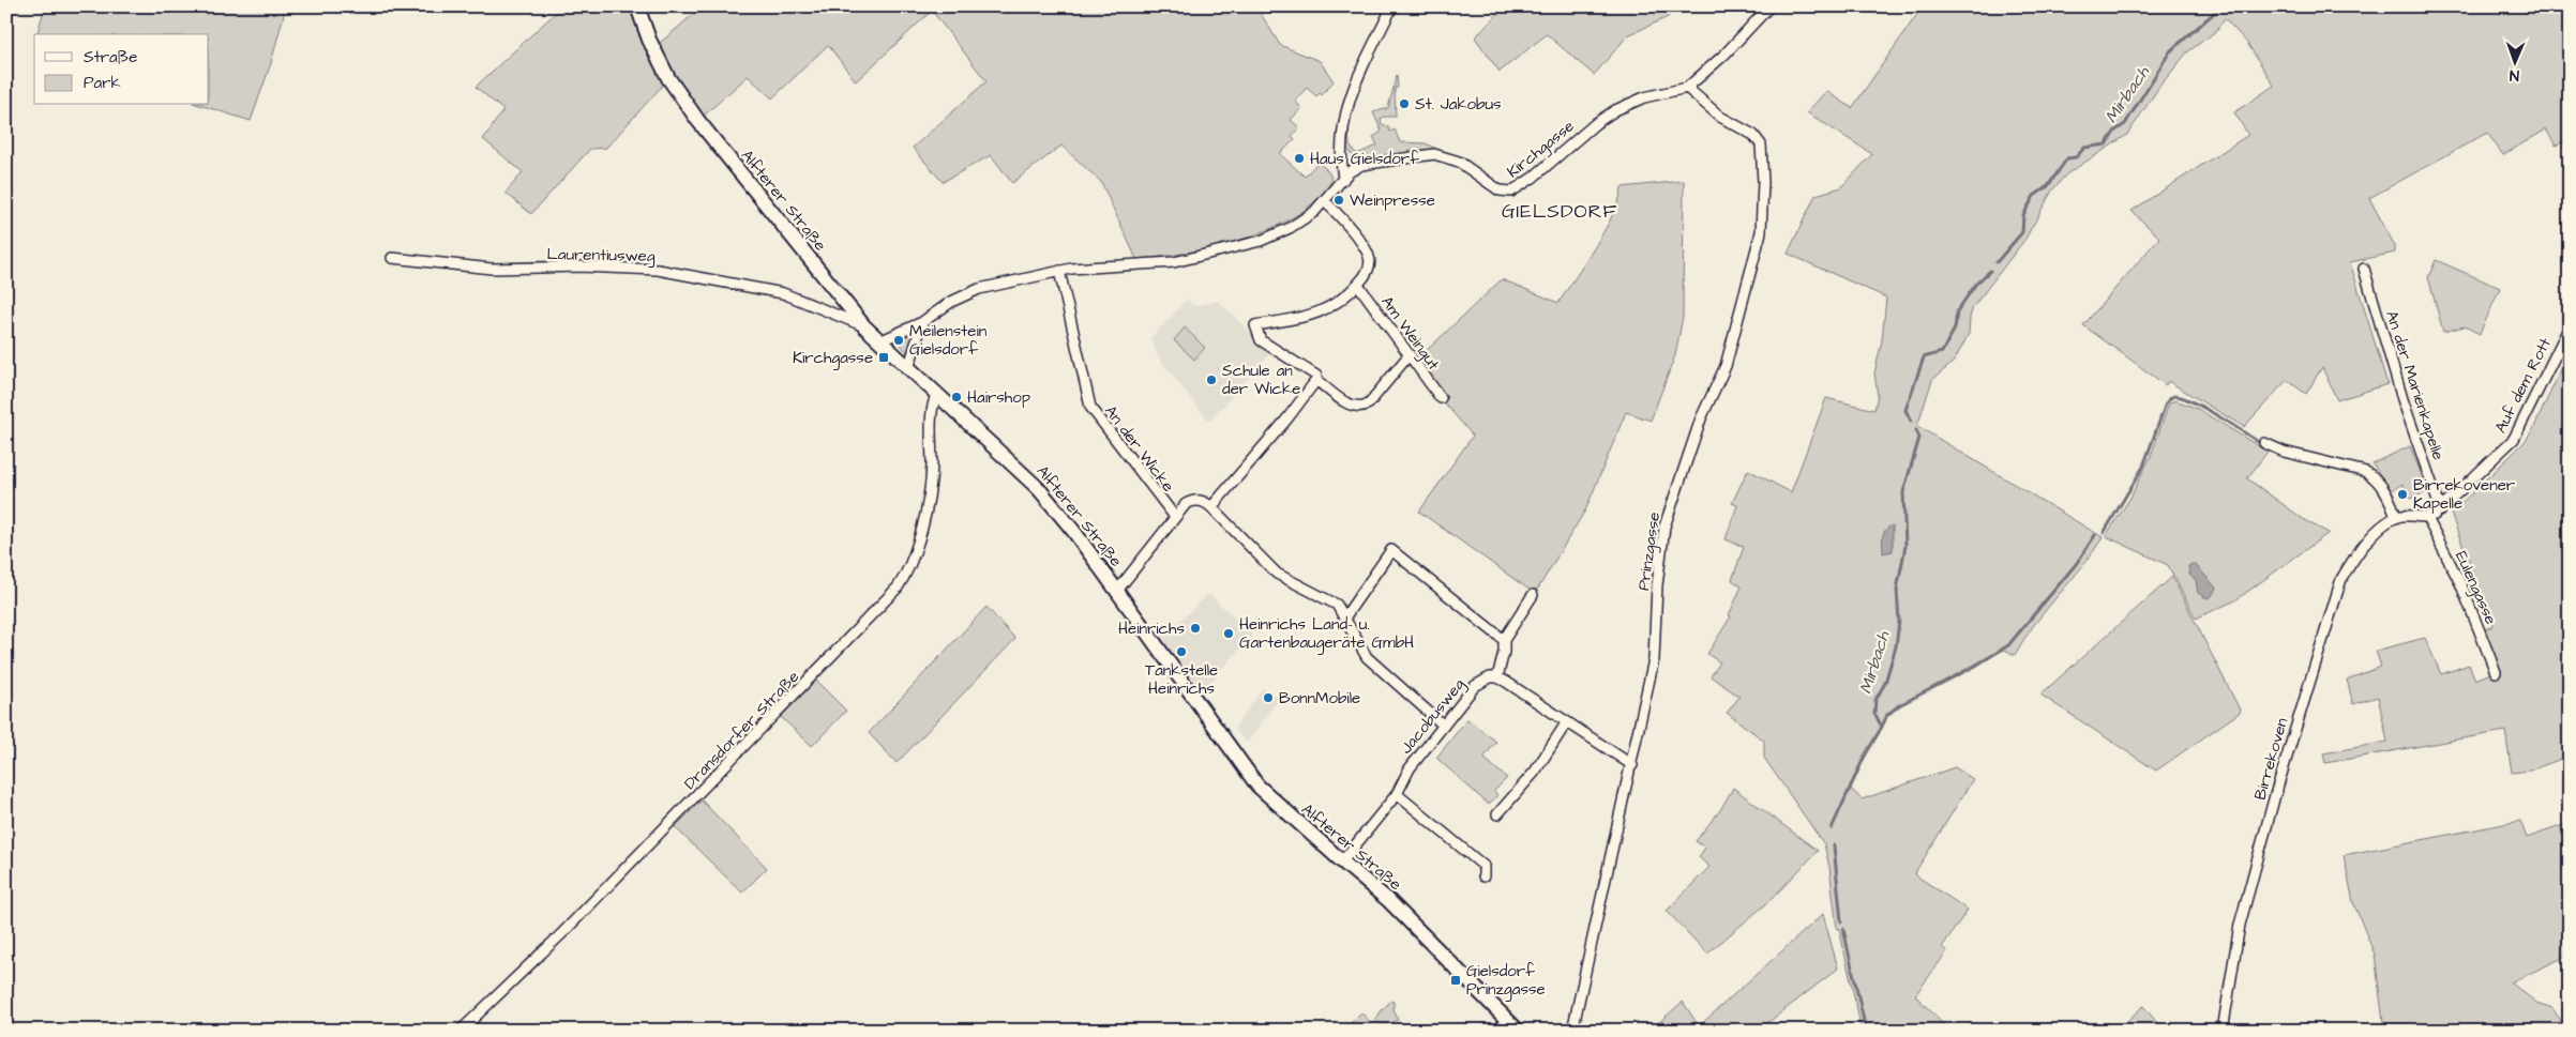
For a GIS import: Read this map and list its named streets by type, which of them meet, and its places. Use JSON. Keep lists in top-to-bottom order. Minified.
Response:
{"streets":{"street":["Kirchgasse","Alfterer Straße","Laurentiusweg","Am Weingut","An der Marienkapelle","Auf dem Rott","An der Wicke","Prinzgasse","Eulengasse","Jacobusweg","Dransdorfer Straße","Birrekoven"]},"crossings":[["Kirchgasse","Alfterer Straße"],["Kirchgasse","An der Wicke"],["Kirchgasse","Prinzgasse"],["Alfterer Straße","Laurentiusweg"],["Alfterer Straße","Jacobusweg"],["Alfterer Straße","Dransdorfer Straße"],["An der Marienkapelle","Auf dem Rott"],["Auf dem Rott","Eulengasse"]],"districts":["GIELSDORF"],"water":["Mirbach"],"places":{"other":["St. Jakobus","Haus Gielsdorf","Weinpresse","Meilenstein Gielsdorf","Schule an der Wicke","Hairshop","Birrekovener Kapelle","Heinrichs","Heinrichs Land- u. Gartenbaugeräte GmbH","Tankstelle Heinrichs","BonnMobile"],"transit":["Kirchgasse","Gielsdorf Prinzgasse"]},"legend":["Straße","Park"],"north":"bottom"}
